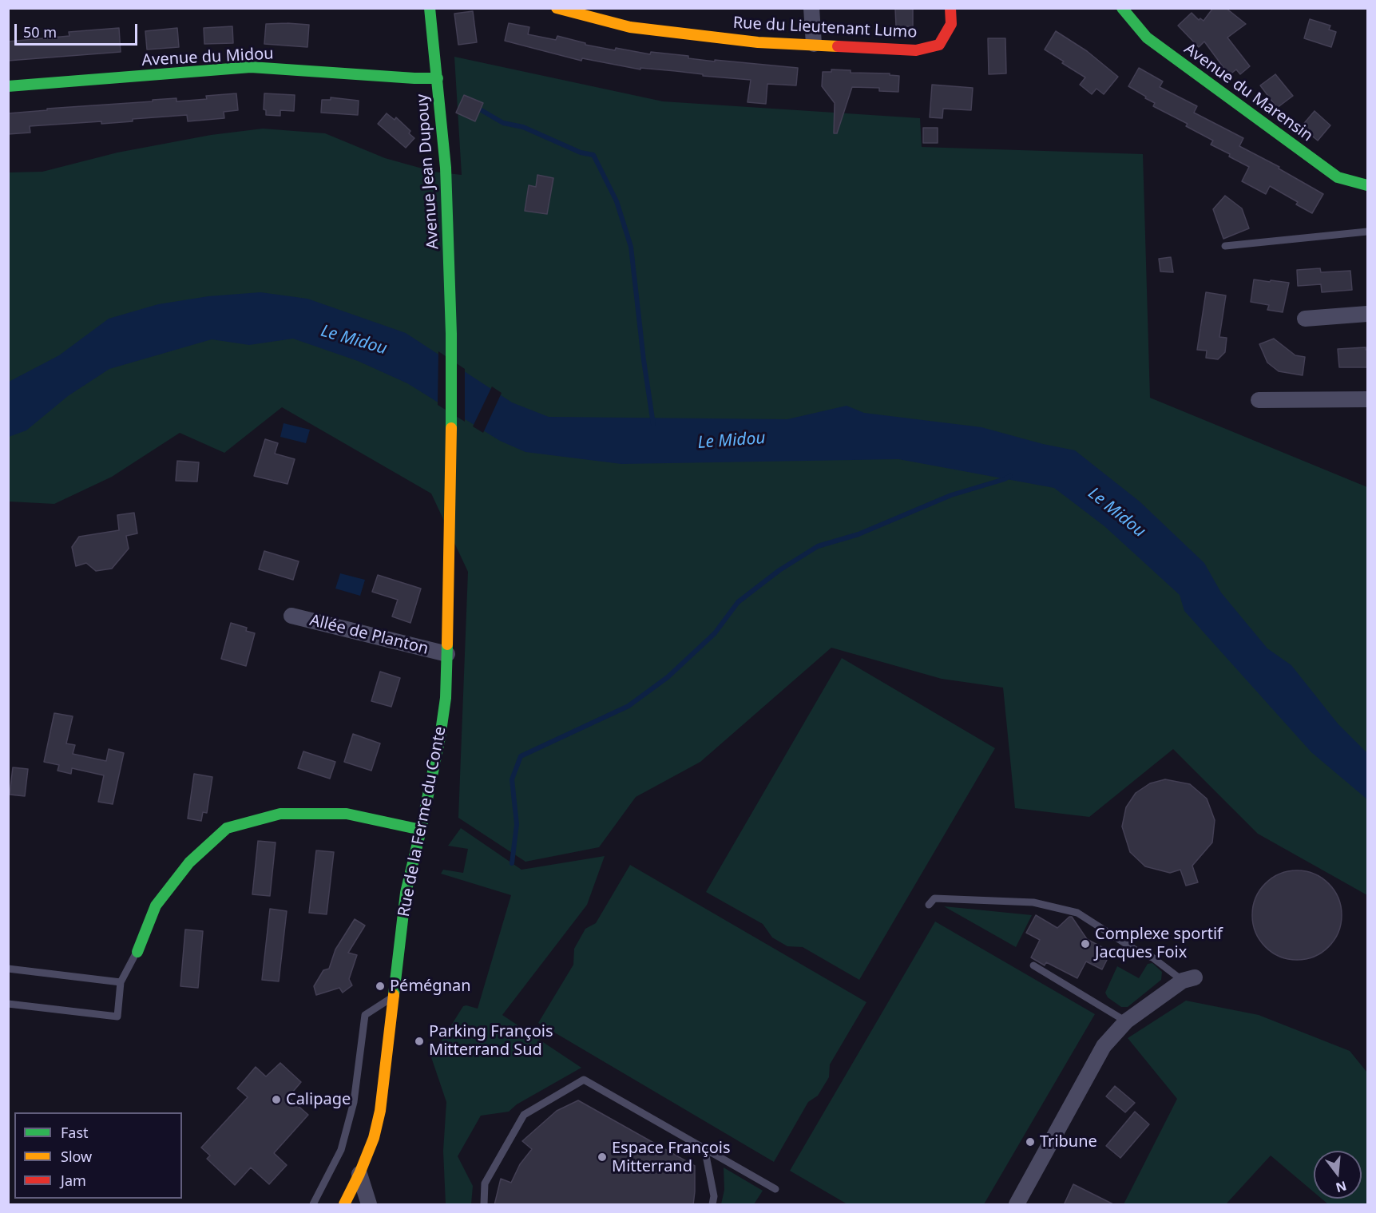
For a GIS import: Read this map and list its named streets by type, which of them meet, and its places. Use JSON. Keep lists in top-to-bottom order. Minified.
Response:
{"streets":{"street":["Rue du Lieutenant Lumo","Avenue du Midou","Avenue du Marensin","Avenue Jean Dupouy","Allée de Planton","Rue de la Ferme du Conte"]},"crossings":[["Avenue du Midou","Avenue Jean Dupouy"],["Avenue Jean Dupouy","Rue de la Ferme du Conte"],["Allée de Planton","Rue de la Ferme du Conte"]],"water":["Le Midou"],"places":["Complexe sportif Jacques Foix","Pémégnan","Parking François Mitterrand Sud","Calipage","Tribune","Espace François Mitterrand"],"legend":["Fast","Slow","Jam"],"scale_bar":"50 m","north":"bottom"}
